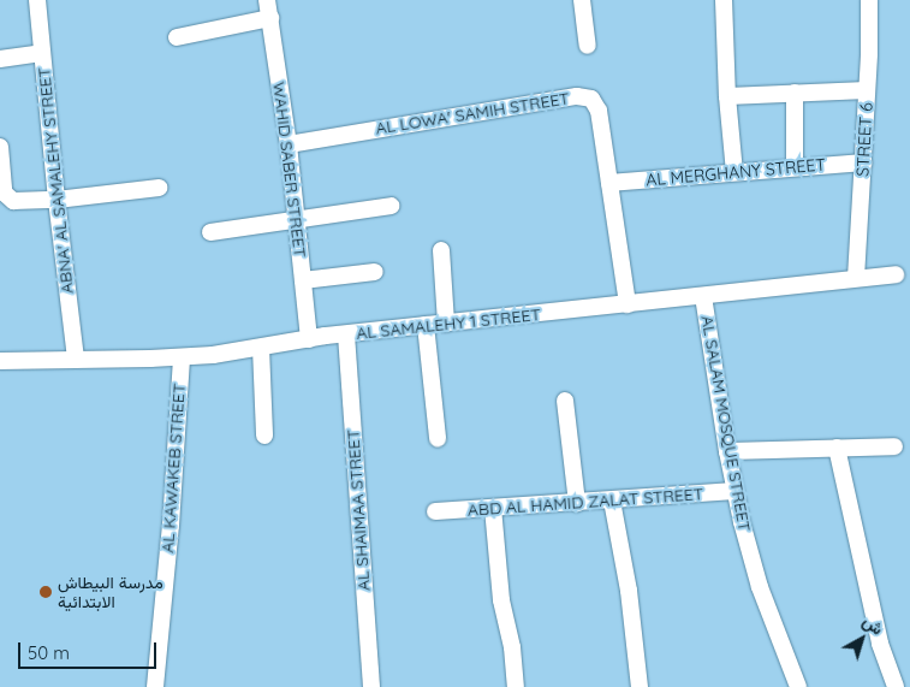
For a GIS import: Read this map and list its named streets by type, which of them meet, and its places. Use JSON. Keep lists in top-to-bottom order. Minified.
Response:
{"streets":{"street":["AL LOWA' SAMIH STREET","STREET 6","WAHID SABER STREET","AL MERGHANY STREET","ABNA' AL SAMALEHY STREET","AL SAMALEHY 1 STREET","AL SALAM MOSQUE STREET","AL KAWAKEB STREET","ABD AL HAMID ZALAT STREET","AL SHAIMAA STREET"]},"crossings":[["AL LOWA' SAMIH STREET","WAHID SABER STREET"],["AL LOWA' SAMIH STREET","AL MERGHANY STREET"],["AL LOWA' SAMIH STREET","AL SAMALEHY 1 STREET"],["STREET 6","AL MERGHANY STREET"],["STREET 6","AL SAMALEHY 1 STREET"],["WAHID SABER STREET","AL SAMALEHY 1 STREET"],["ABNA' AL SAMALEHY STREET","AL SAMALEHY 1 STREET"],["AL SAMALEHY 1 STREET","AL SALAM MOSQUE STREET"],["AL SAMALEHY 1 STREET","AL KAWAKEB STREET"],["AL SAMALEHY 1 STREET","AL SHAIMAA STREET"],["AL SALAM MOSQUE STREET","ABD AL HAMID ZALAT STREET"]],"places":["مدرسة البيطاش الابتدائية"],"scale_bar":"50 m","north":"top right"}
